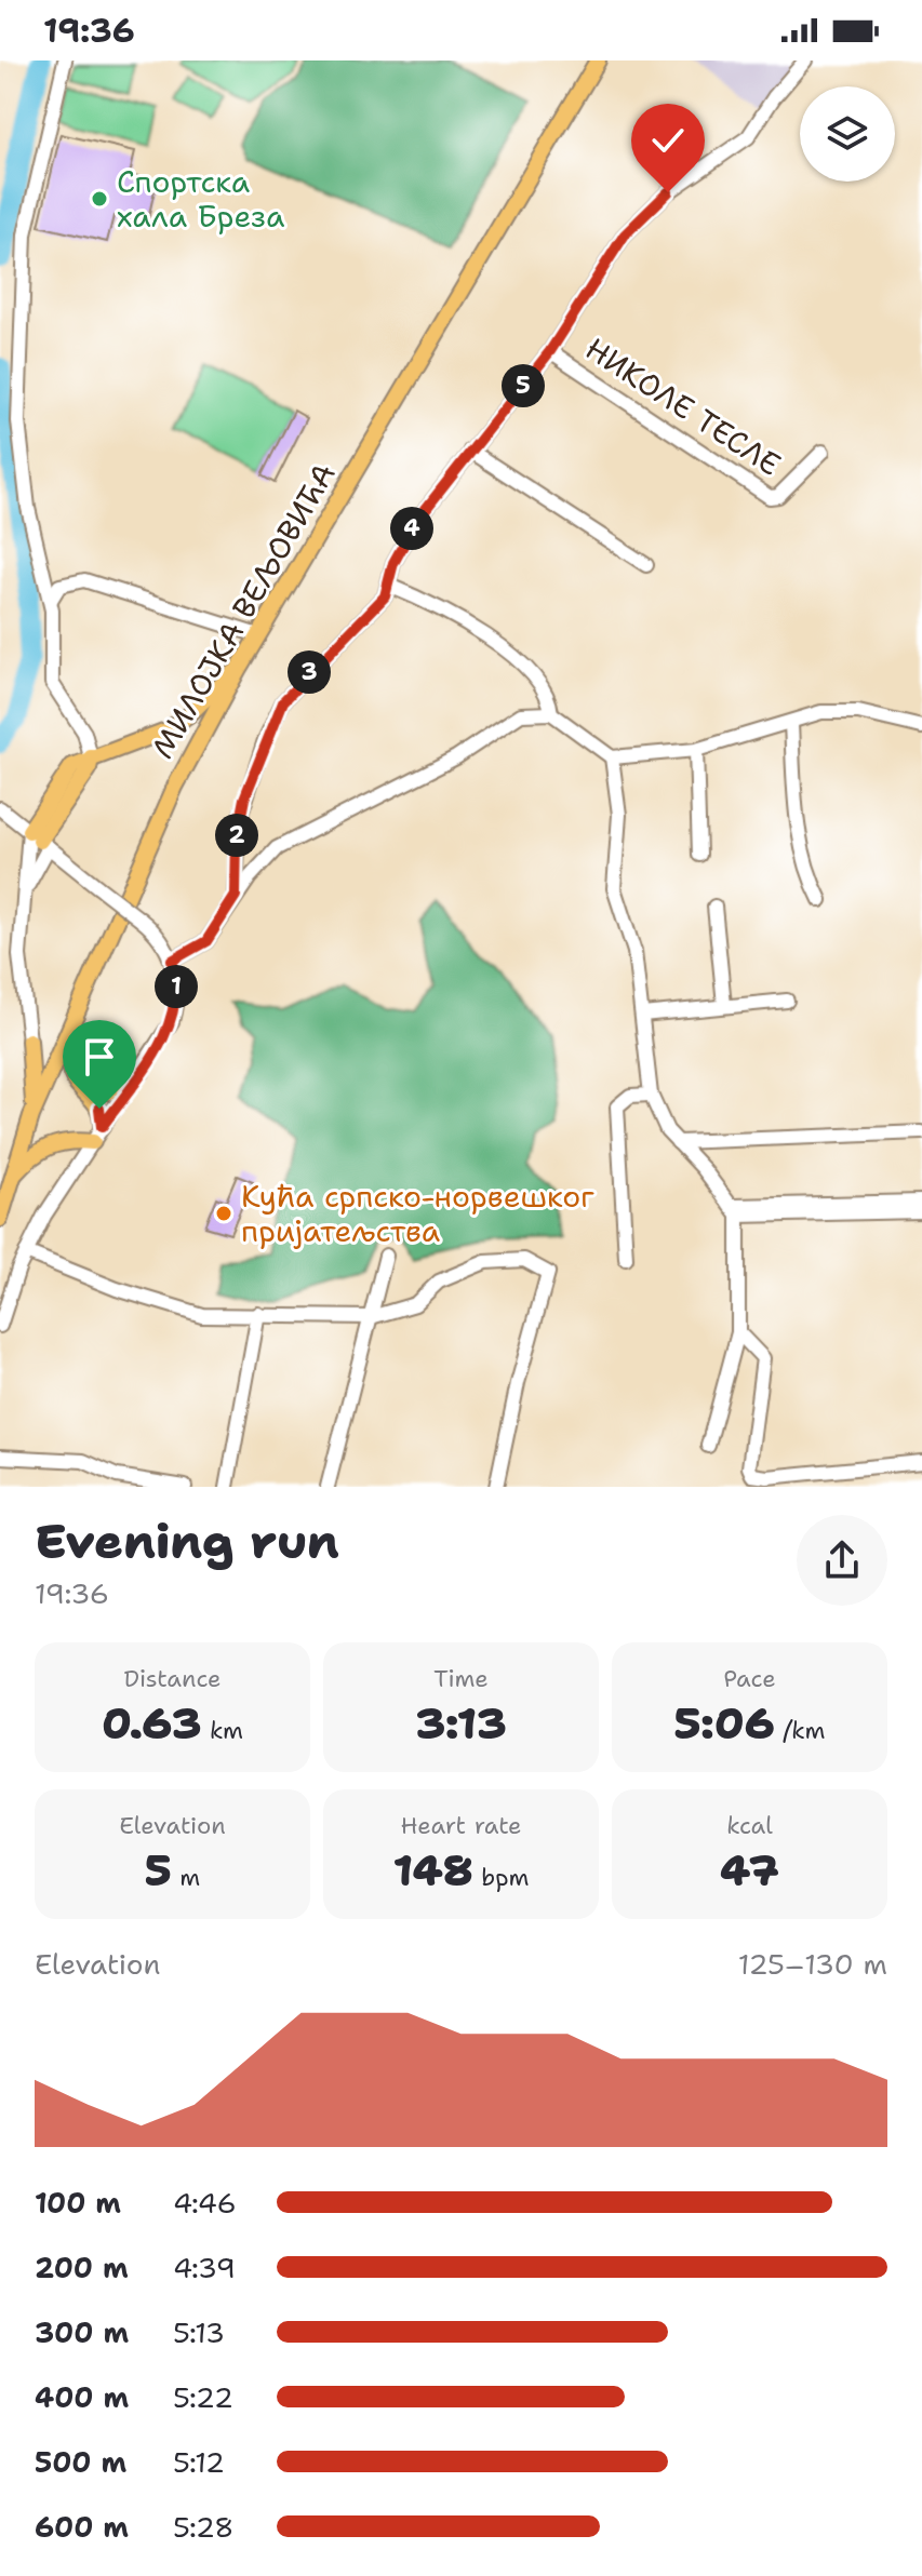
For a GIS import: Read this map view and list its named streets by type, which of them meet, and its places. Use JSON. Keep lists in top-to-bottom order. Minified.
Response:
{"streets":{"main road":["МИЛОЈКА ВЕЉОВИЋА"],"street":["НИКОЛЕ ТЕСЛЕ"]},"places":["Спортска хала Бреза","Кућа српско-норвешког пријатељства"],"page":{"status":"19:36","pins":["5","4","3","2","1"],"heading":["Evening run","19:36"],"stats":[["Distance","0.63 km"],["Time","3:13"],["Pace","5:06 /km"],["Elevation","5 m"],["Heart rate","148 bpm"],["kcal","47"]],"chart":["Elevation","125–130 m"],"list":[{"name":"100 m","note":"4:46"},{"name":"200 m","note":"4:39"},{"name":"300 m","note":"5:13"},{"name":"400 m","note":"5:22"},{"name":"500 m","note":"5:12"},{"name":"600 m","note":"5:28"}]}}
